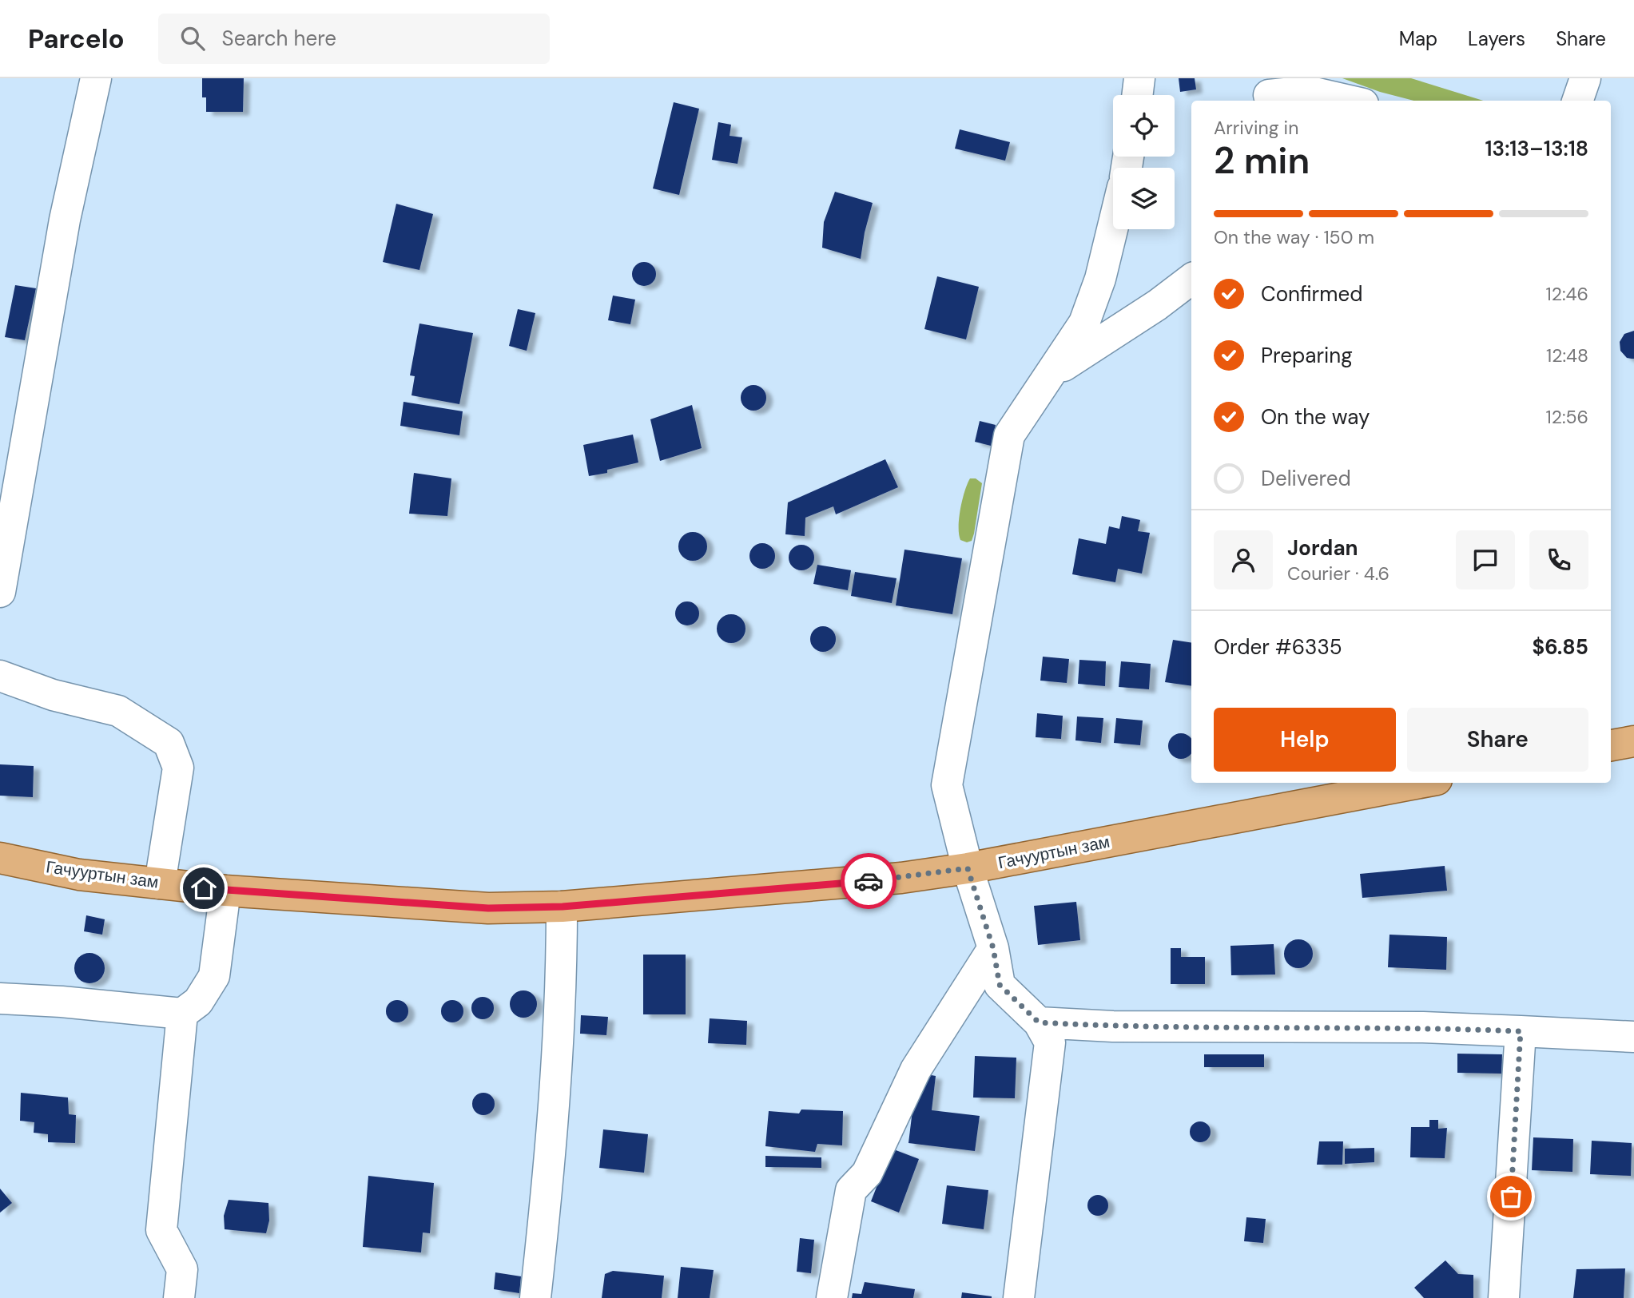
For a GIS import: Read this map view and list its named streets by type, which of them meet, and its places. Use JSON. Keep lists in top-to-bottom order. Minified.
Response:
{"streets":{"main road":["Гачууртын зам"]},"page":{"header":"Parcelo","search":"Search here","nav":["Map","Layers","Share"],"heading":["2 min","Arriving in","13:13–13:18"],"panel":["Jordan","Courier · 4.6","Order #6335","$6.85"],"bar":"On the way · 150 m","list":[["Confirmed","12:46"],["Preparing","12:48"],["On the way","12:56"],"Delivered"],"buttons":["Help","Share"]}}
